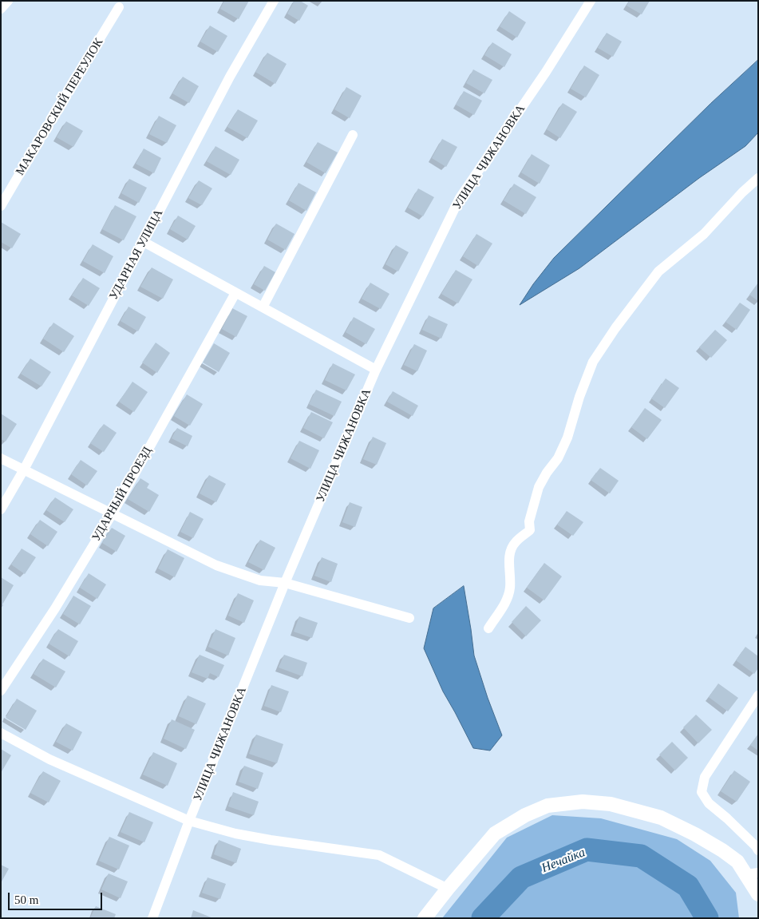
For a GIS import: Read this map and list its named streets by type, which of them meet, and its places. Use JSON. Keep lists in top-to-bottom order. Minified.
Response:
{"streets":{"street":["МАКАРОВСКИЙ ПЕРЕУЛОК","УЛИЦА ЧИЖАНОВКА","УДАРНАЯ УЛИЦА","УДАРНЫЙ ПРОЕЗД"]},"water":["Нечайка"],"scale_bar":"50 m"}
